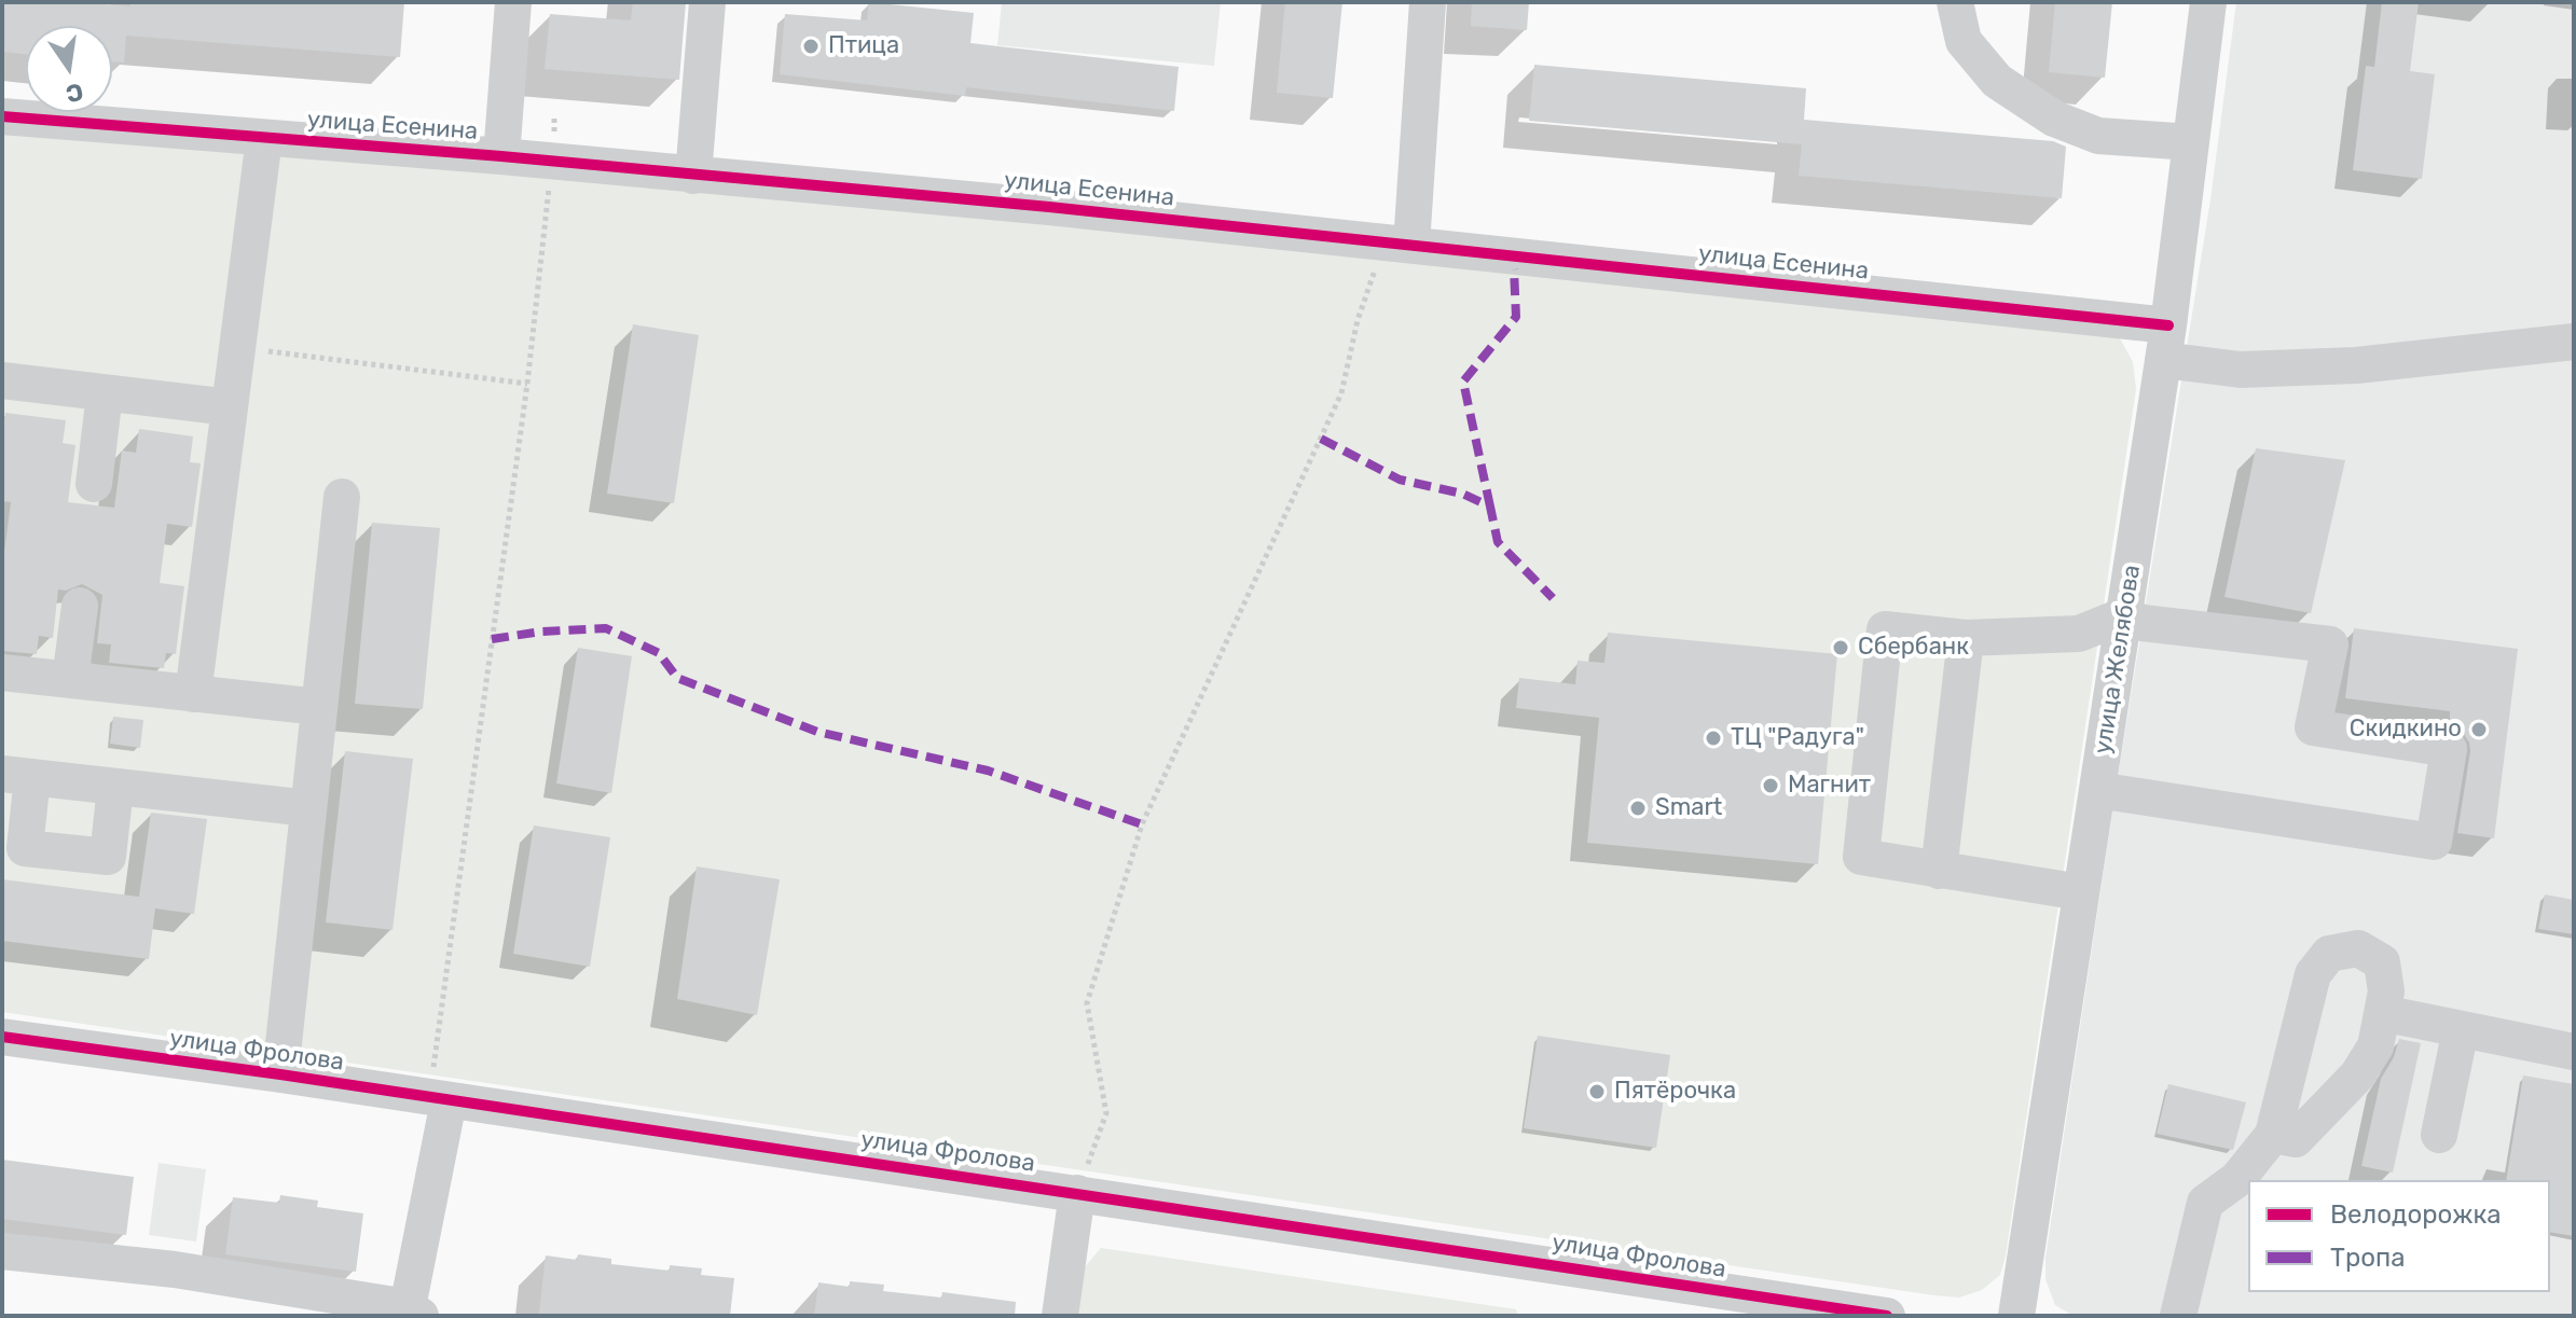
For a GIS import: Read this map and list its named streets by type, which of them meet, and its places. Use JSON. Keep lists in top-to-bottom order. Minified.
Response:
{"streets":{"street":["улица Есенина","улица Желябова","улица Фролова"]},"crossings":[["улица Есенина","улица Желябова"]],"places":["Птица","Сбербанк","Скидкино","ТЦ \"Радуга\"","Магнит","Smart","Пятёрочка"],"legend":["Велодорожка","Тропа"],"north":"bottom"}
